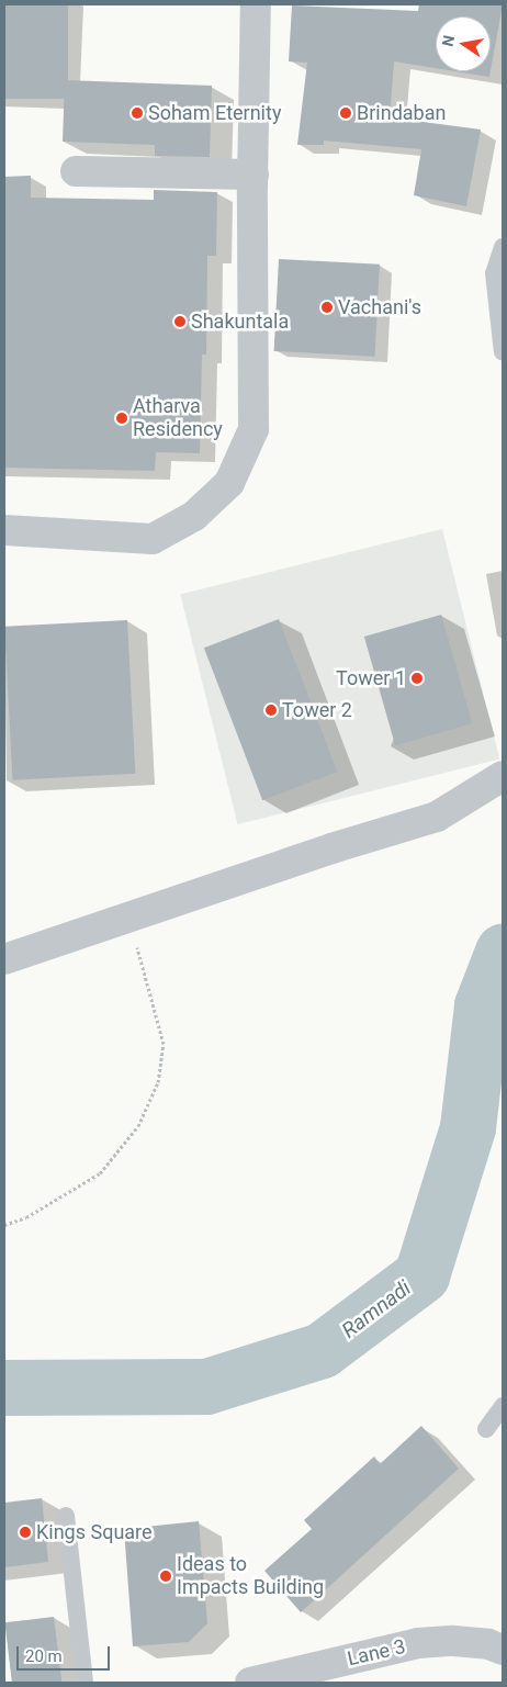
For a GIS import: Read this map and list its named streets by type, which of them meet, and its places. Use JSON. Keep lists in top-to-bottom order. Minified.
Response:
{"streets":{"street":["Lane 3"]},"water":["Ramnadi"],"places":["Soham Eternity","Brindaban","Vachani's","Shakuntala","Atharva Residency","Tower 1","Tower 2","Kings Square","Ideas to Impacts Building"],"scale_bar":"20 m","north":"left"}
